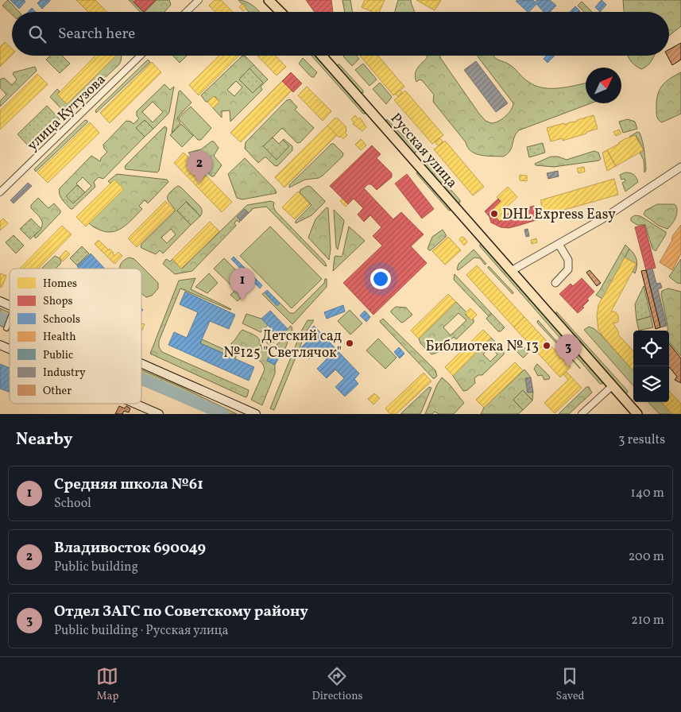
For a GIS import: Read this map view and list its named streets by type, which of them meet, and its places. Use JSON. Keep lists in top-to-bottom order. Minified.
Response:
{"streets":{"main road":["Русская улица"],"street":["улица Кутузова"]},"places":["DHL Express Easy","Детский сад №125 \"Светлячок\"","Библиотека № 13"],"legend":["Homes","Shops","Schools","Health","Public","Industry","Other"],"north":"top right","page":{"search":"Search here","pins":["2","1","3"],"heading":["Nearby","3 results"],"list":[{"mark":"1","name":"Средняя школа №61","note":"School","value":"140 m"},{"mark":"2","name":"Владивосток 690049","note":"Public building","value":"200 m"},{"mark":"3","name":"Отдел ЗАГС по Советскому району","note":"Public building · Русская улица","value":"210 m"}],"nav":["Map","Directions","Saved"]}}
